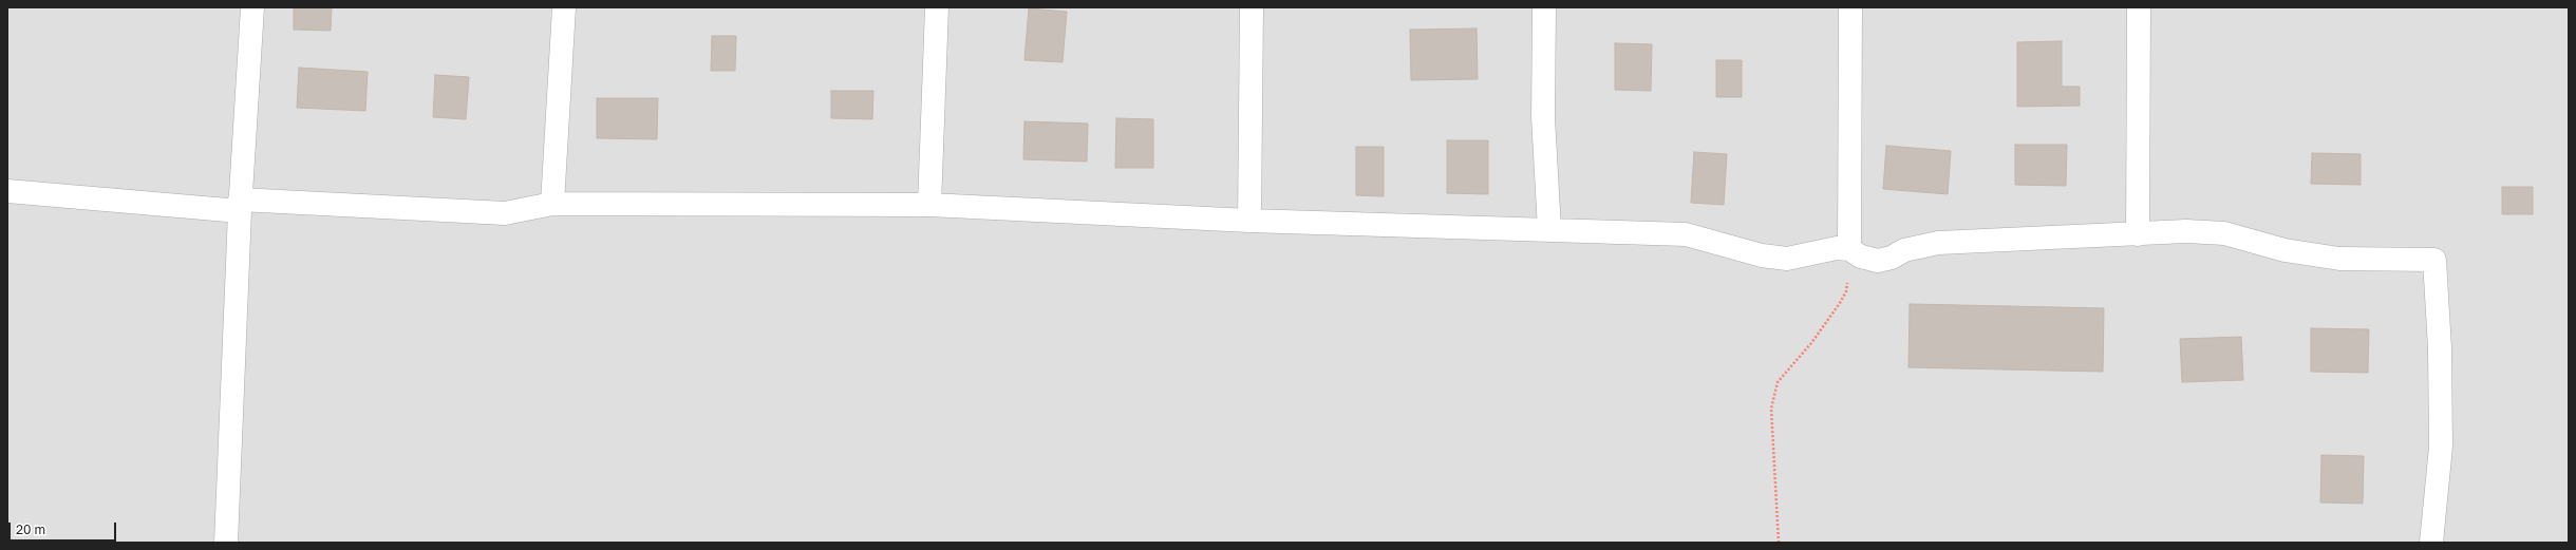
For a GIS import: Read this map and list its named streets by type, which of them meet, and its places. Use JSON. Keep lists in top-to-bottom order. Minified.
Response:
{"scale_bar":"20 m"}
